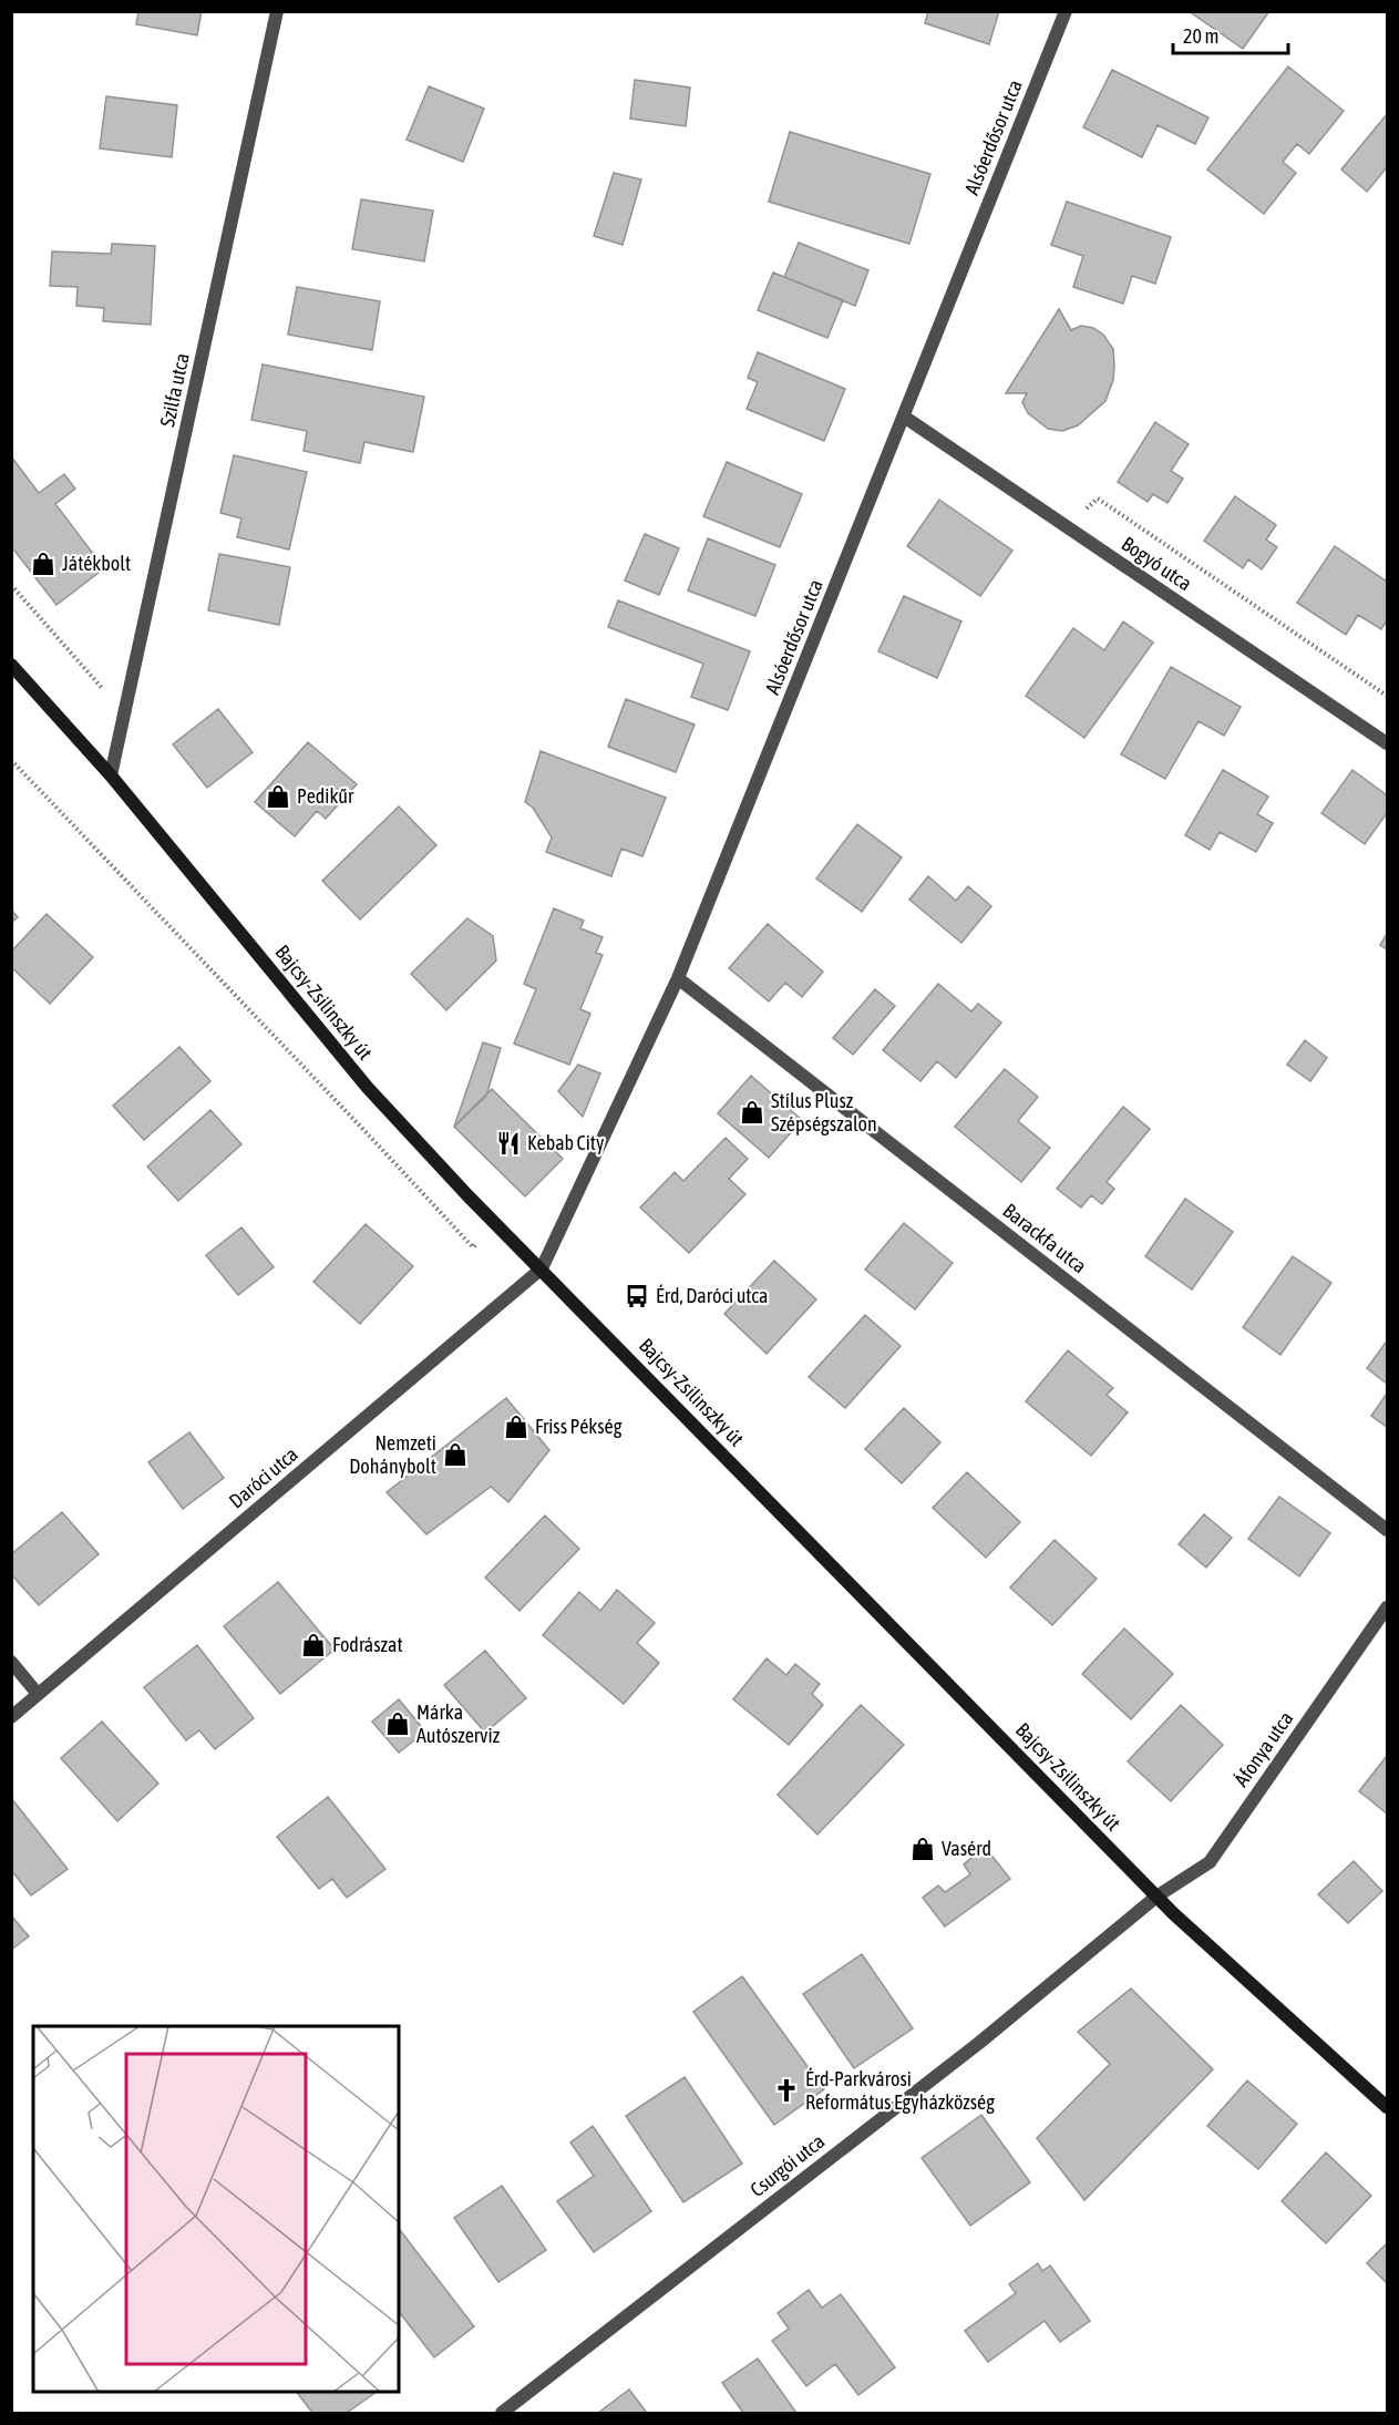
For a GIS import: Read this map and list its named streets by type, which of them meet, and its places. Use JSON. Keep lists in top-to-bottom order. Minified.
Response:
{"streets":{"main road":["Bajcsy-Zsilinszky út"],"street":["Alsóerdősor utca","Szilfa utca","Bogyó utca","Barackfa utca","Daróci utca","Áfonya utca","Csurgói utca"]},"crossings":[["Alsóerdősor utca","Bogyó utca"],["Alsóerdősor utca","Bajcsy-Zsilinszky út"],["Alsóerdősor utca","Barackfa utca"],["Alsóerdősor utca","Daróci utca"],["Szilfa utca","Bajcsy-Zsilinszky út"],["Bajcsy-Zsilinszky út","Daróci utca"],["Bajcsy-Zsilinszky út","Áfonya utca"],["Bajcsy-Zsilinszky út","Csurgói utca"],["Áfonya utca","Csurgói utca"]],"places":{"shop":["Játékbolt","Pedikűr","Stílus Plusz Szépségszalon","Friss Pékség","Nemzeti Dohánybolt","Fodrászat","Márka Autószerviz","Vasérd"],"restaurant":["Kebab City"],"bus stop":["Érd, Daróci utca"],"church":["Érd-Parkvárosi Református Egyházközség"]},"scale_bar":"20 m"}
